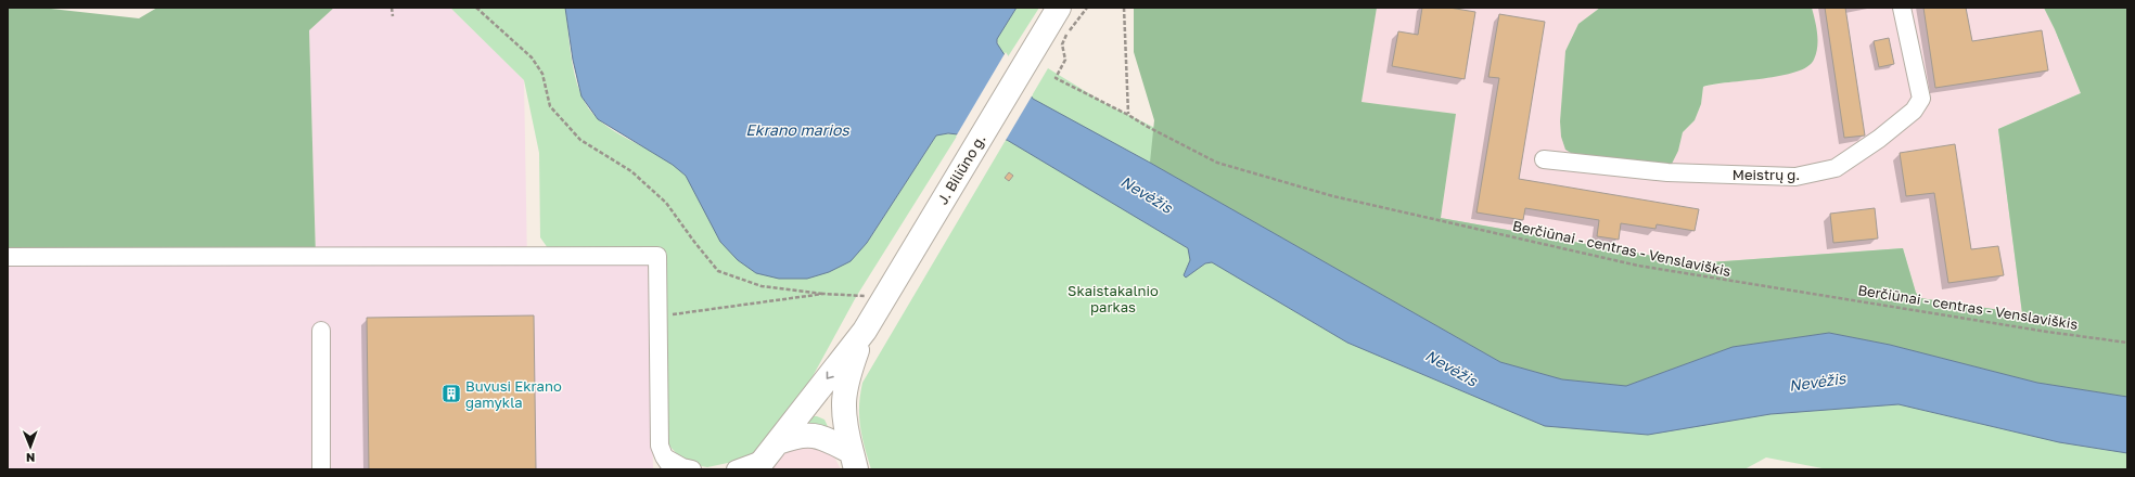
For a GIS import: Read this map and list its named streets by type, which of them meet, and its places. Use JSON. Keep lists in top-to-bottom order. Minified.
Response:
{"streets":{"main road":["J. Biliūno g."],"street":["Meistrų g."],"path":["Berčiūnai - centras - Venslaviškis"]},"water":["Ekrano marios","Nevėžis"],"parks":["Skaistakalnio parkas"],"places":{"building":["Buvusi Ekrano gamykla"]},"north":"bottom"}
